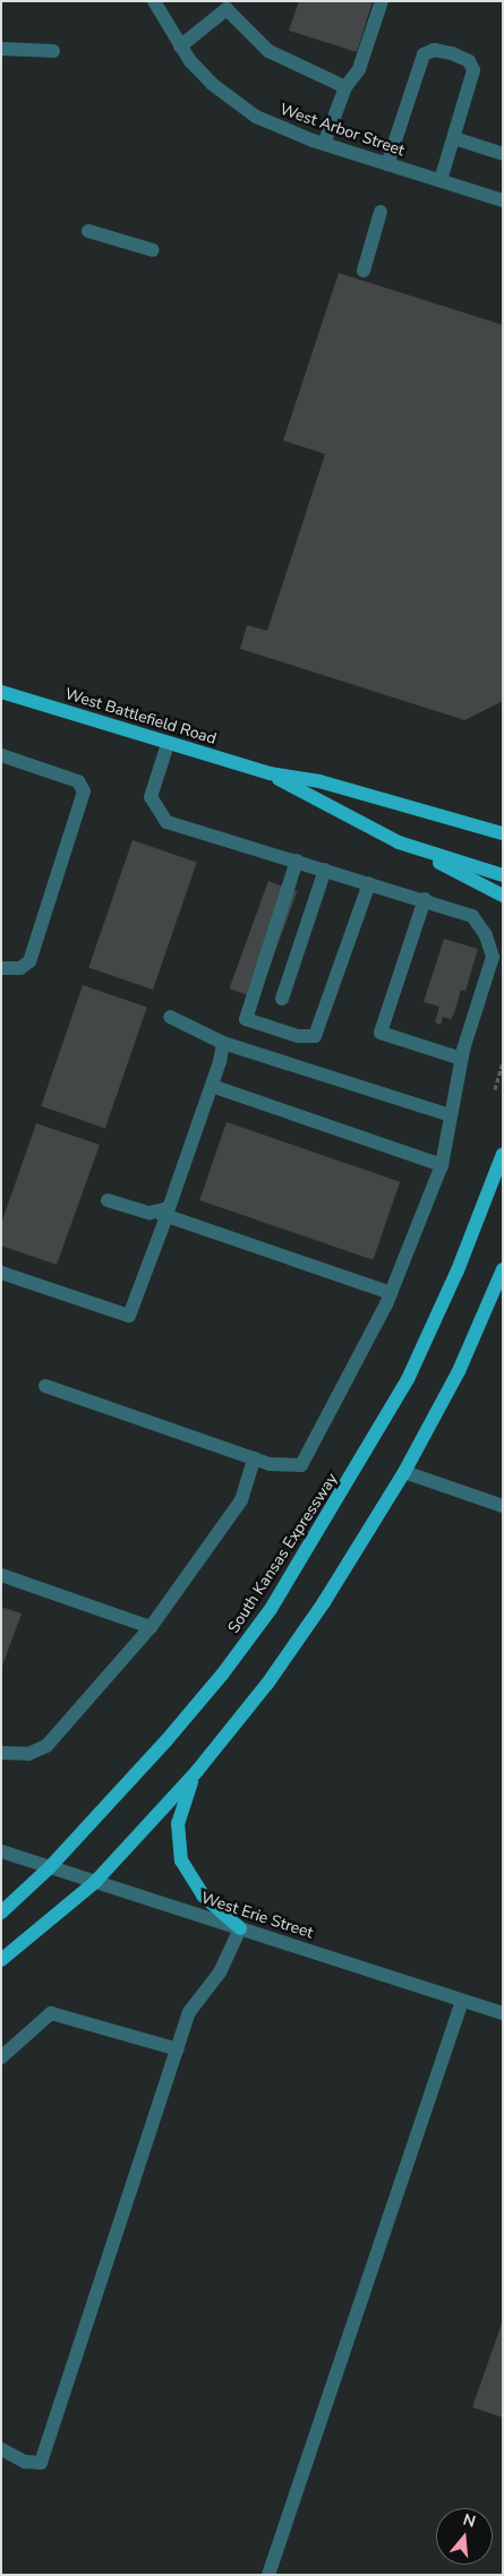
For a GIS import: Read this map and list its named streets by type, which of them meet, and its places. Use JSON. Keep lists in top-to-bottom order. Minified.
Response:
{"streets":{"main road":["West Battlefield Road","South Kansas Expressway"],"street":["West Arbor Street","West Erie Street"]},"crossings":[["South Kansas Expressway","West Erie Street"]],"north":"top"}
